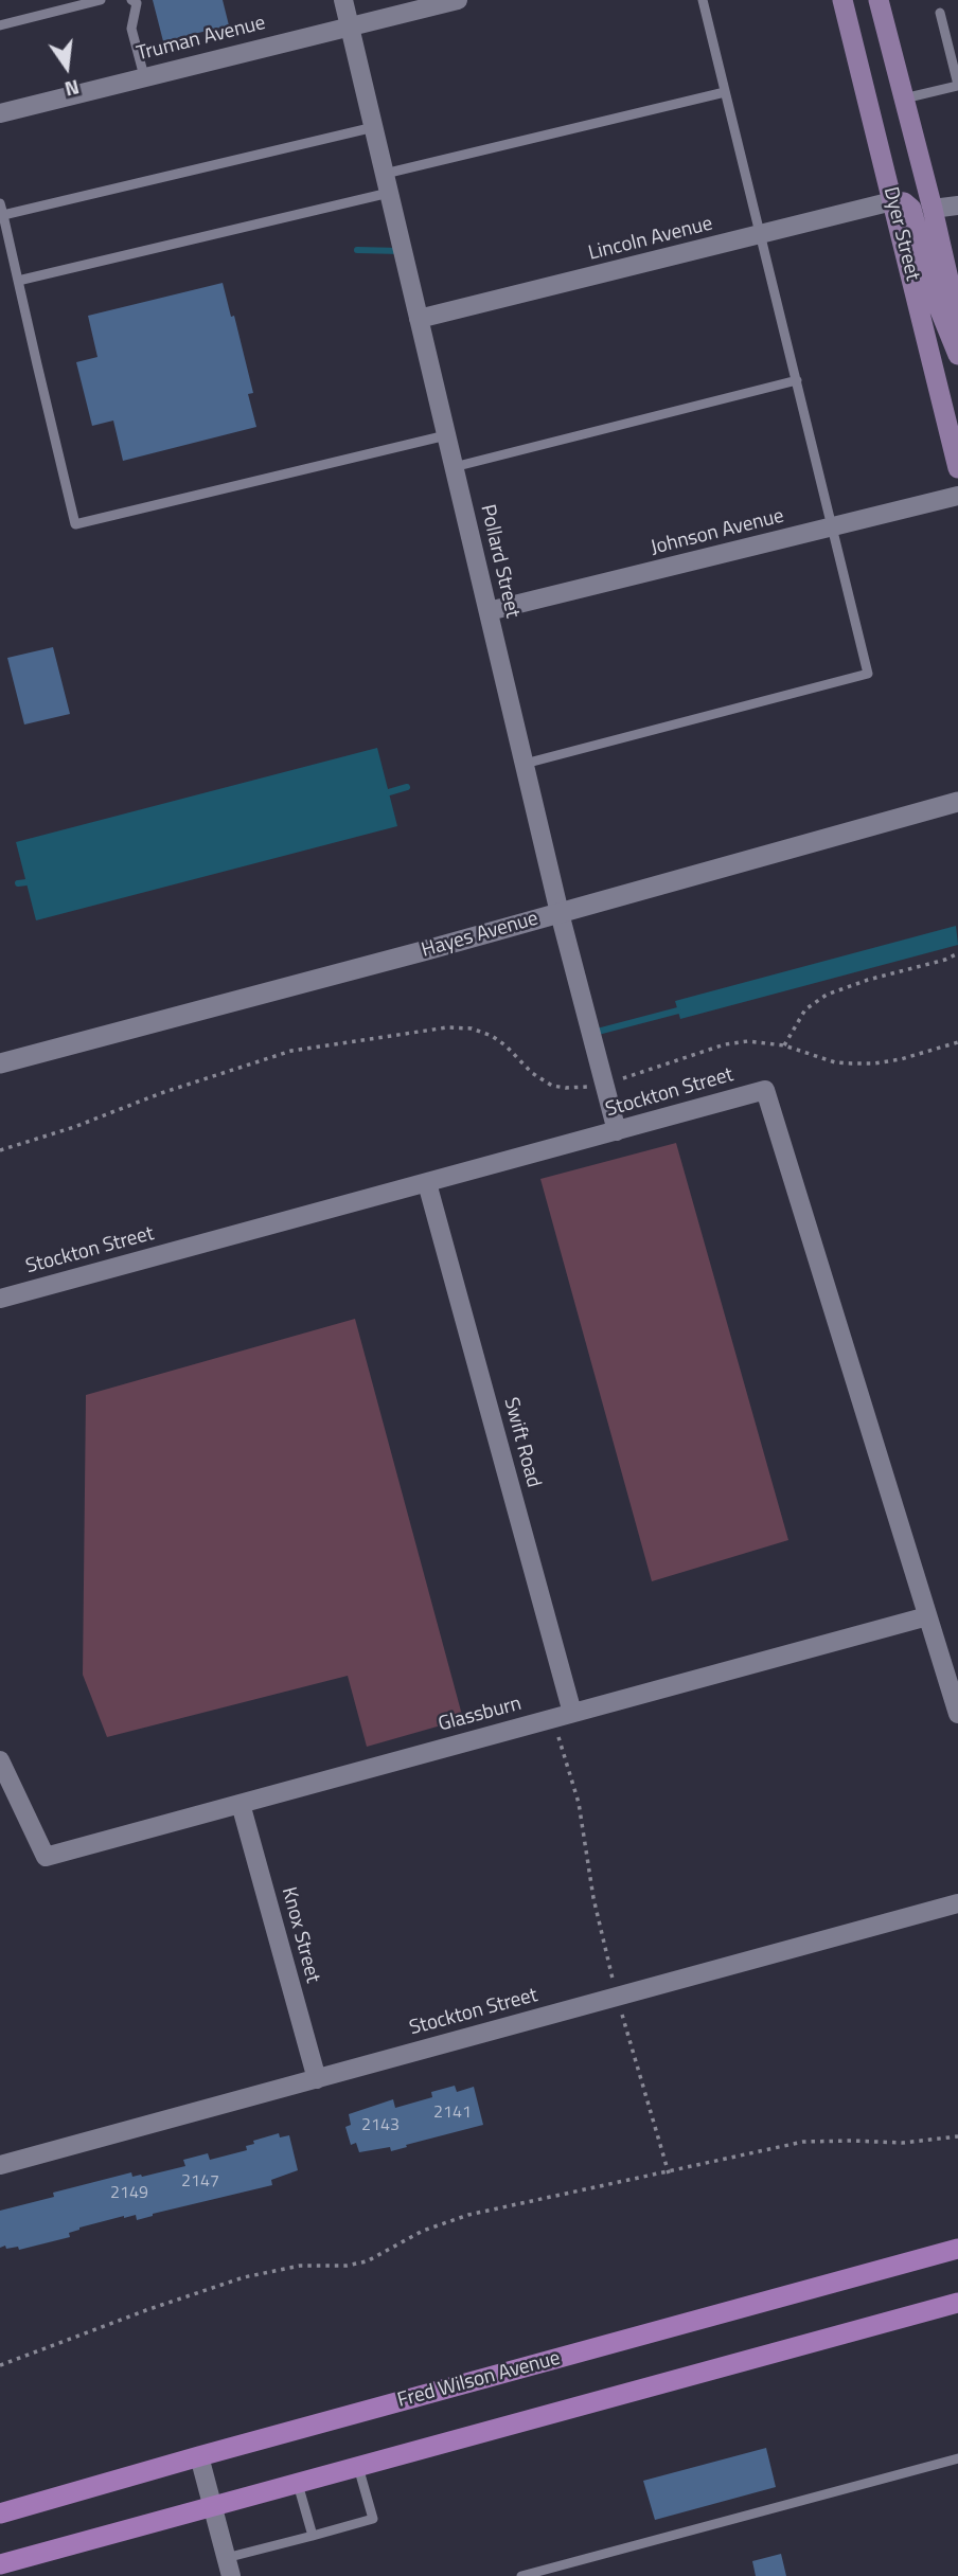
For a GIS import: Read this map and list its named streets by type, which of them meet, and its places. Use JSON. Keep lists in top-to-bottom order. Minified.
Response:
{"streets":{"main road":["Dyer Street","Fred Wilson Avenue"],"street":["Truman Avenue","Lincoln Avenue","Johnson Avenue","Pollard Street","Hayes Avenue","Stockton Street","Swift Road","Glassburn","Knox Street"]},"crossings":[["Truman Avenue","Pollard Street"],["Dyer Street","Lincoln Avenue"],["Lincoln Avenue","Pollard Street"],["Johnson Avenue","Pollard Street"],["Pollard Street","Hayes Avenue"],["Pollard Street","Stockton Street"],["Stockton Street","Swift Road"],["Stockton Street","Glassburn"],["Stockton Street","Knox Street"],["Swift Road","Glassburn"],["Glassburn","Knox Street"]],"house_numbers":["2141","2143","2147","2149"],"north":"bottom"}
